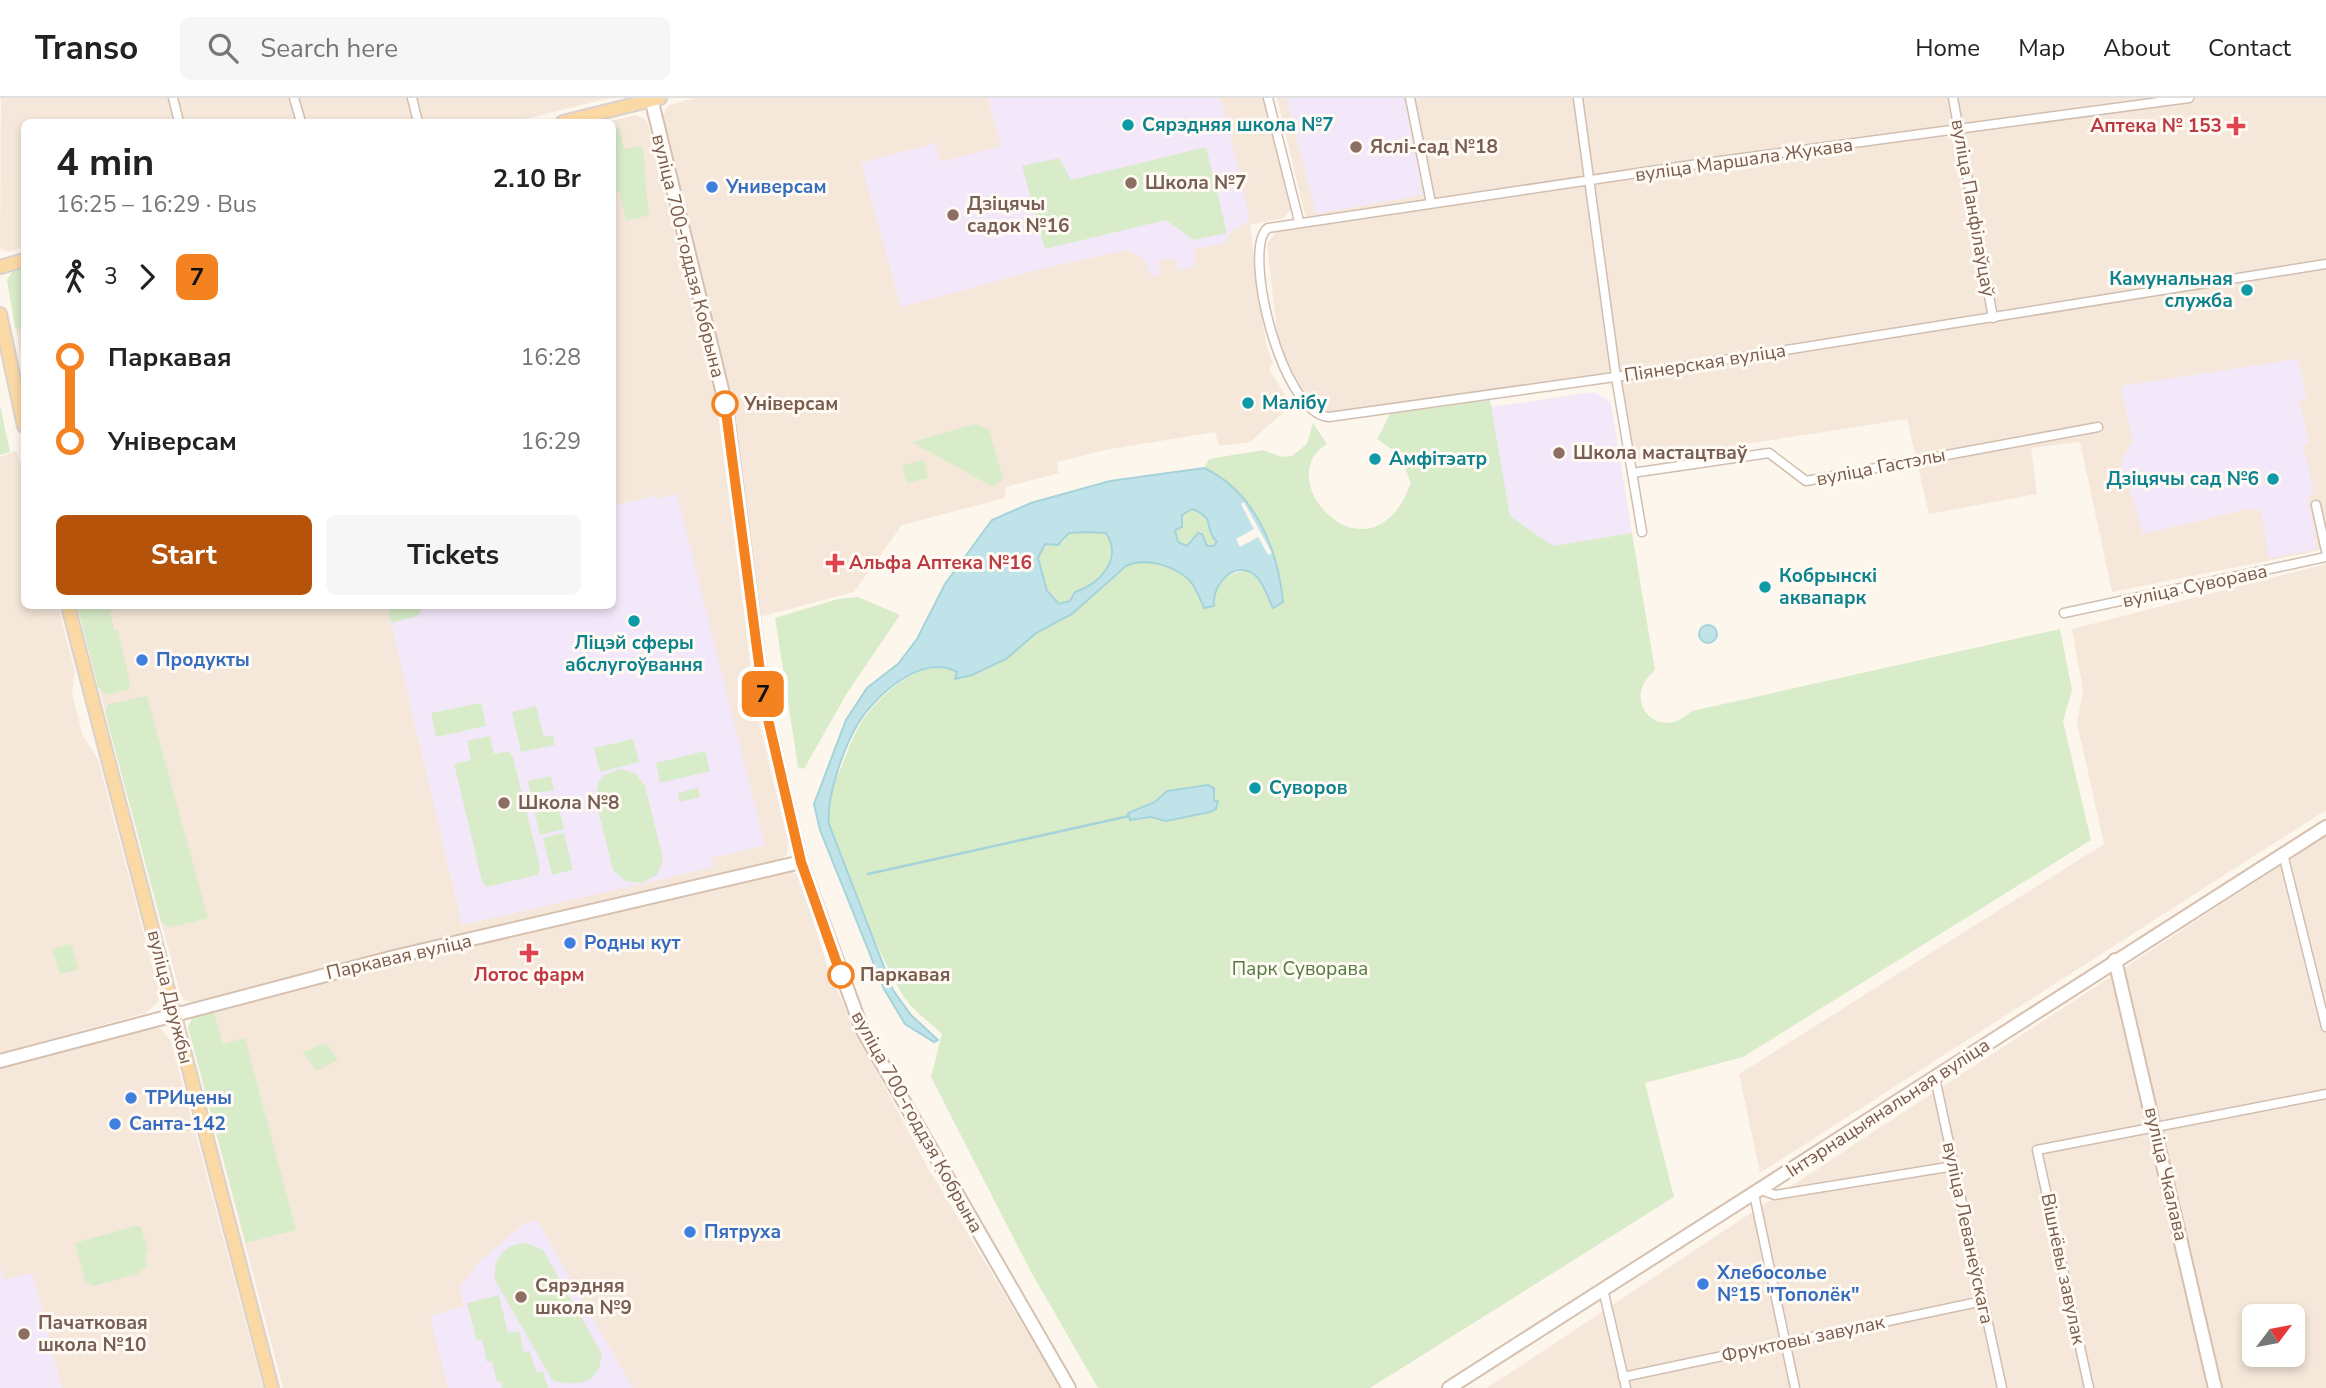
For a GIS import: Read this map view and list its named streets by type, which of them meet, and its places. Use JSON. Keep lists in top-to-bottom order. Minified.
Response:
{"streets":{"main road":["вуліца Дружбы"],"street":["вуліца Маршала Жукава","вуліца Панфілаўцаў","вуліца 700-годдзя Кобрына","Піянерская вуліца","вуліца Гастэлы","вуліца Суворава","Паркавая вуліца","Інтэрнацыянальная вуліца","вуліца Чкалава","вуліца Леванеўскага","Вішнёвы завулак","Фруктовы завулак"]},"crossings":[["вуліца Маршала Жукава","вуліца Панфілаўцаў"],["вуліца Маршала Жукава","Піянерская вуліца"],["вуліца Панфілаўцаў","Піянерская вуліца"],["вуліца 700-годдзя Кобрына","Паркавая вуліца"],["Паркавая вуліца","вуліца Дружбы"],["Інтэрнацыянальная вуліца","вуліца Чкалава"],["Інтэрнацыянальная вуліца","вуліца Леванеўскага"],["вуліца Чкалава","Вішнёвы завулак"],["вуліца Леванеўскага","Фруктовы завулак"]],"parks":["Парк Суворава"],"places":{"other":["Сярэдняя школа №7","Яслі-сад №18","Школа №7","Универсам","Дзіцячы садок №16","Камунальная служба","Малібу","Універсам","Школа мастацтваў","Амфітэатр","Дзіцячы сад №6","Кобрынскі аквапарк","Ліцэй сферы абслугоўвання","Продукты","Суворов","Школа №8","Родны кут","Паркавая","ТРИцены","Санта-142","Пятруха","Хлебосолье №15 \"Тополёк\"","Сярэдняя школа №9","Пачатковая школа №10"],"health":["Аптека № 153","Альфа Аптека №16","Лотос фарм"]},"lines":["bus line 7"],"north":"top right","page":{"header":"Transo","search":"Search here","nav":["Home","Map","About","Contact"],"on_map":"7","heading":["4 min","16:25 – 16:29 · Bus","2.10 Br"],"legs":["3","7"],"list":[{"name":"Паркавая","value":"16:28"},{"name":"Універсам","value":"16:29"}],"buttons":["Start","Tickets"]}}
